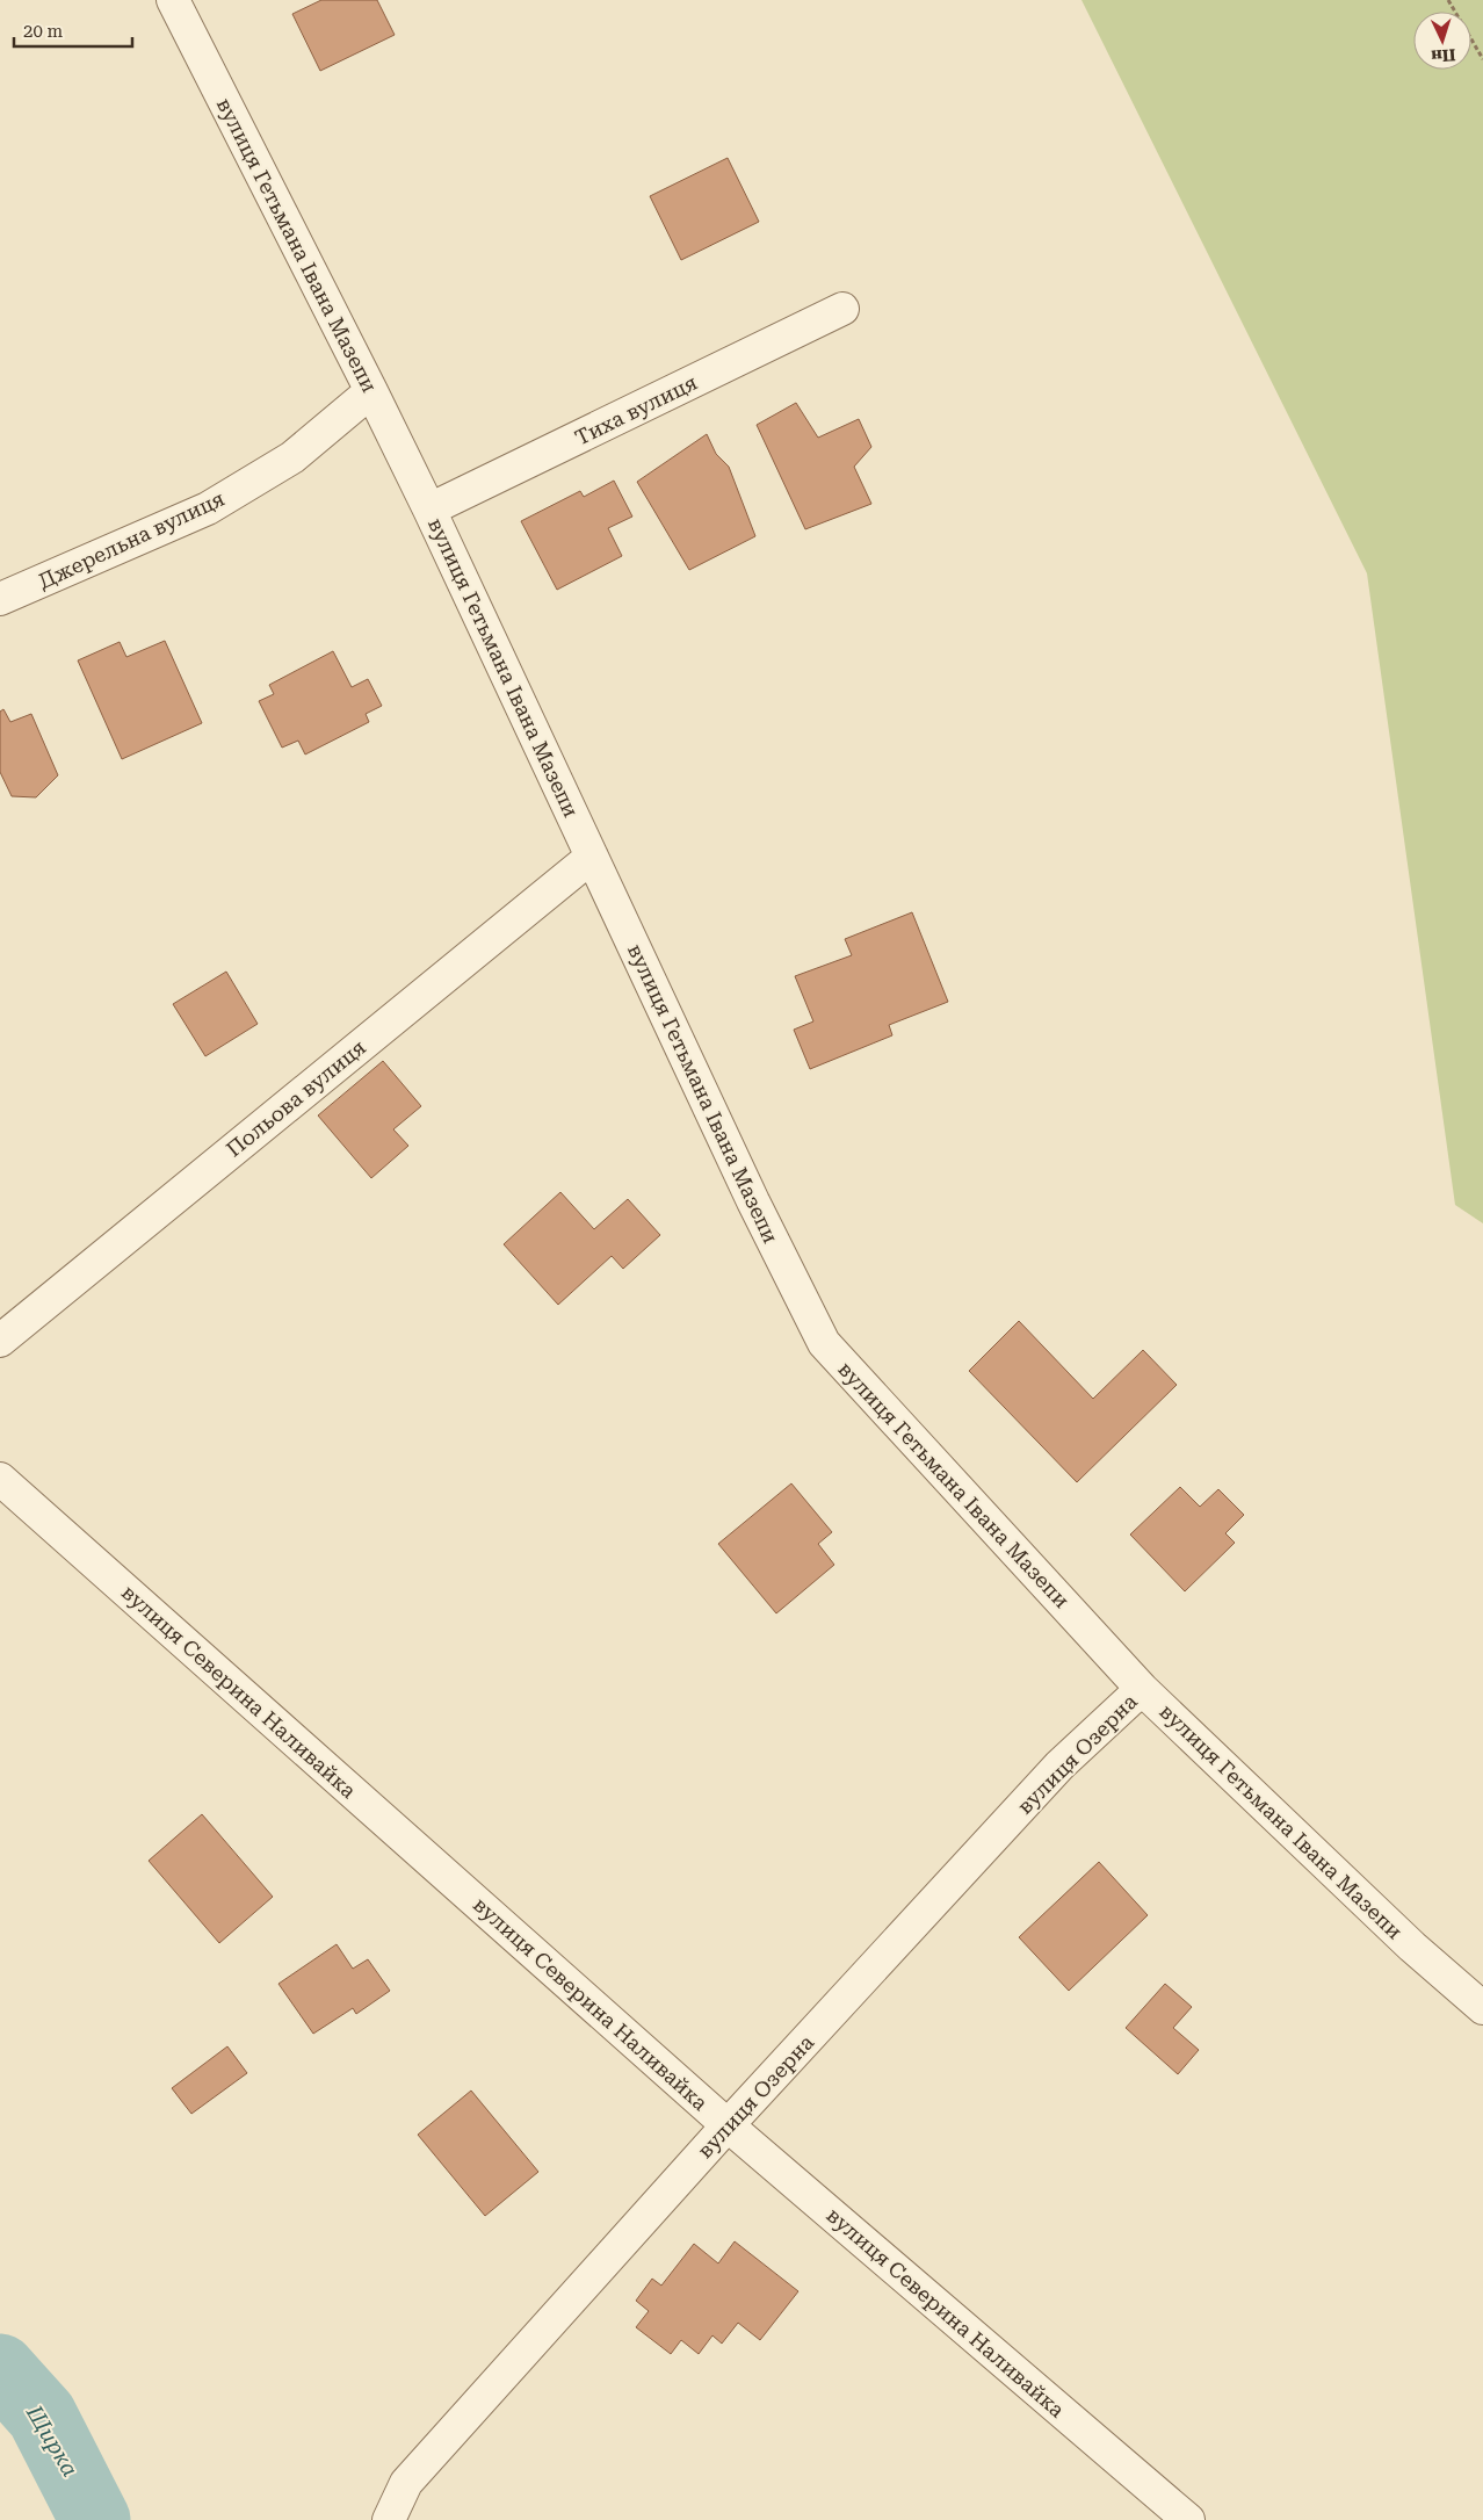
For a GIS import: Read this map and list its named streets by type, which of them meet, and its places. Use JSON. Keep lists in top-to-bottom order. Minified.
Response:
{"streets":{"street":["вулиця Гетьмана Івана Мазепи","Тиха вулиця","Джерельна вулиця","Польова вулиця","вулиця Северина Наливайка","вулиця Озерна"]},"crossings":[["вулиця Гетьмана Івана Мазепи","Тиха вулиця"],["вулиця Гетьмана Івана Мазепи","Джерельна вулиця"],["вулиця Гетьмана Івана Мазепи","Польова вулиця"],["вулиця Гетьмана Івана Мазепи","вулиця Озерна"],["вулиця Северина Наливайка","вулиця Озерна"]],"water":["Щирка"],"scale_bar":"20 m","north":"bottom"}
